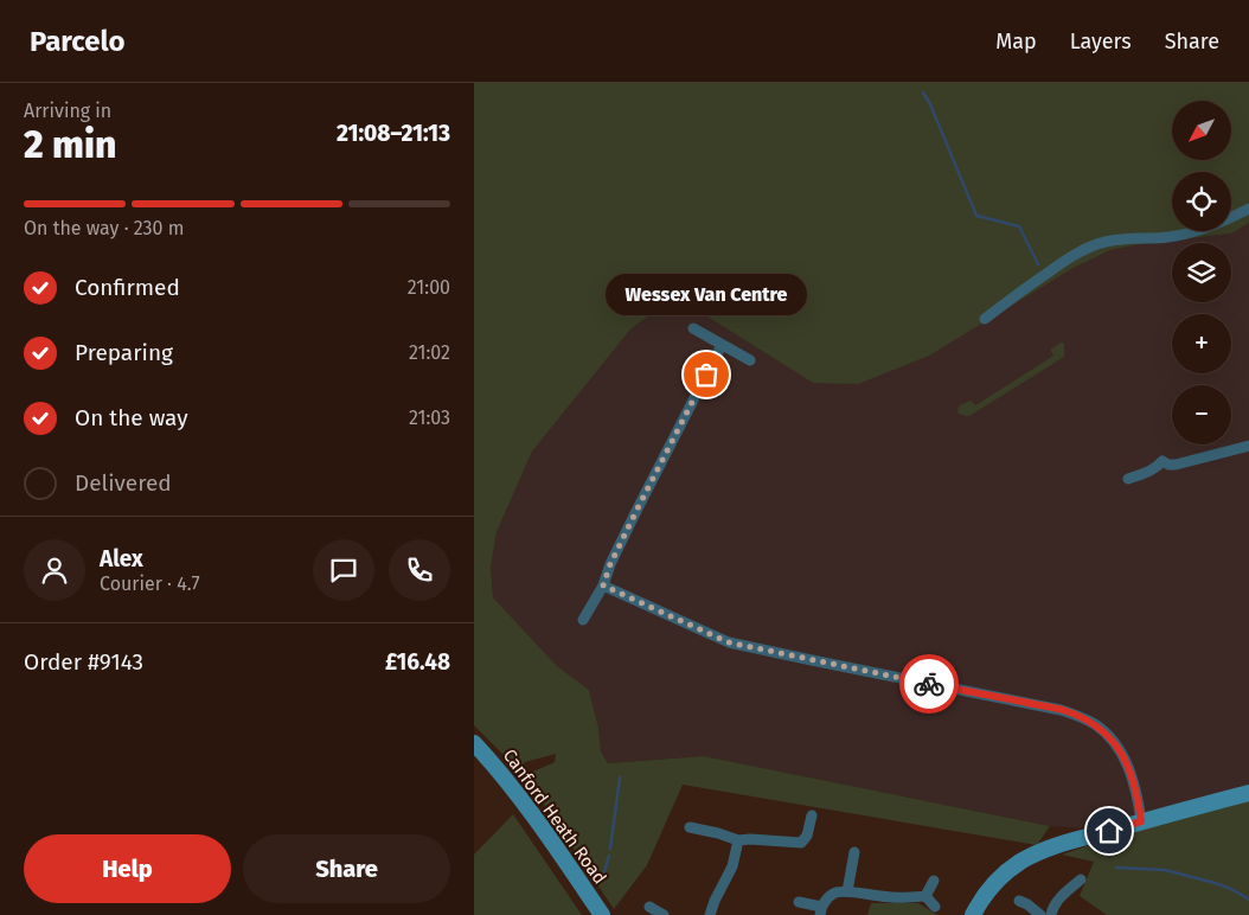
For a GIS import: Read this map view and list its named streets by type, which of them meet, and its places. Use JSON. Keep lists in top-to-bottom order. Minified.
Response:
{"streets":{"street":["Canford Heath Road"]},"places":["Wessex Van Centre"],"north":"bottom left","page":{"header":"Parcelo","nav":["Map","Layers","Share"],"heading":["2 min","Arriving in","21:08–21:13"],"panel":["Alex","Courier · 4.7","Order #9143","£16.48"],"map_buttons":["+","−"],"bar":"On the way · 230 m","list":[["Confirmed","21:00"],["Preparing","21:02"],["On the way","21:03"],"Delivered"],"bubble":"Wessex Van Centre","buttons":["Help","Share"]}}
